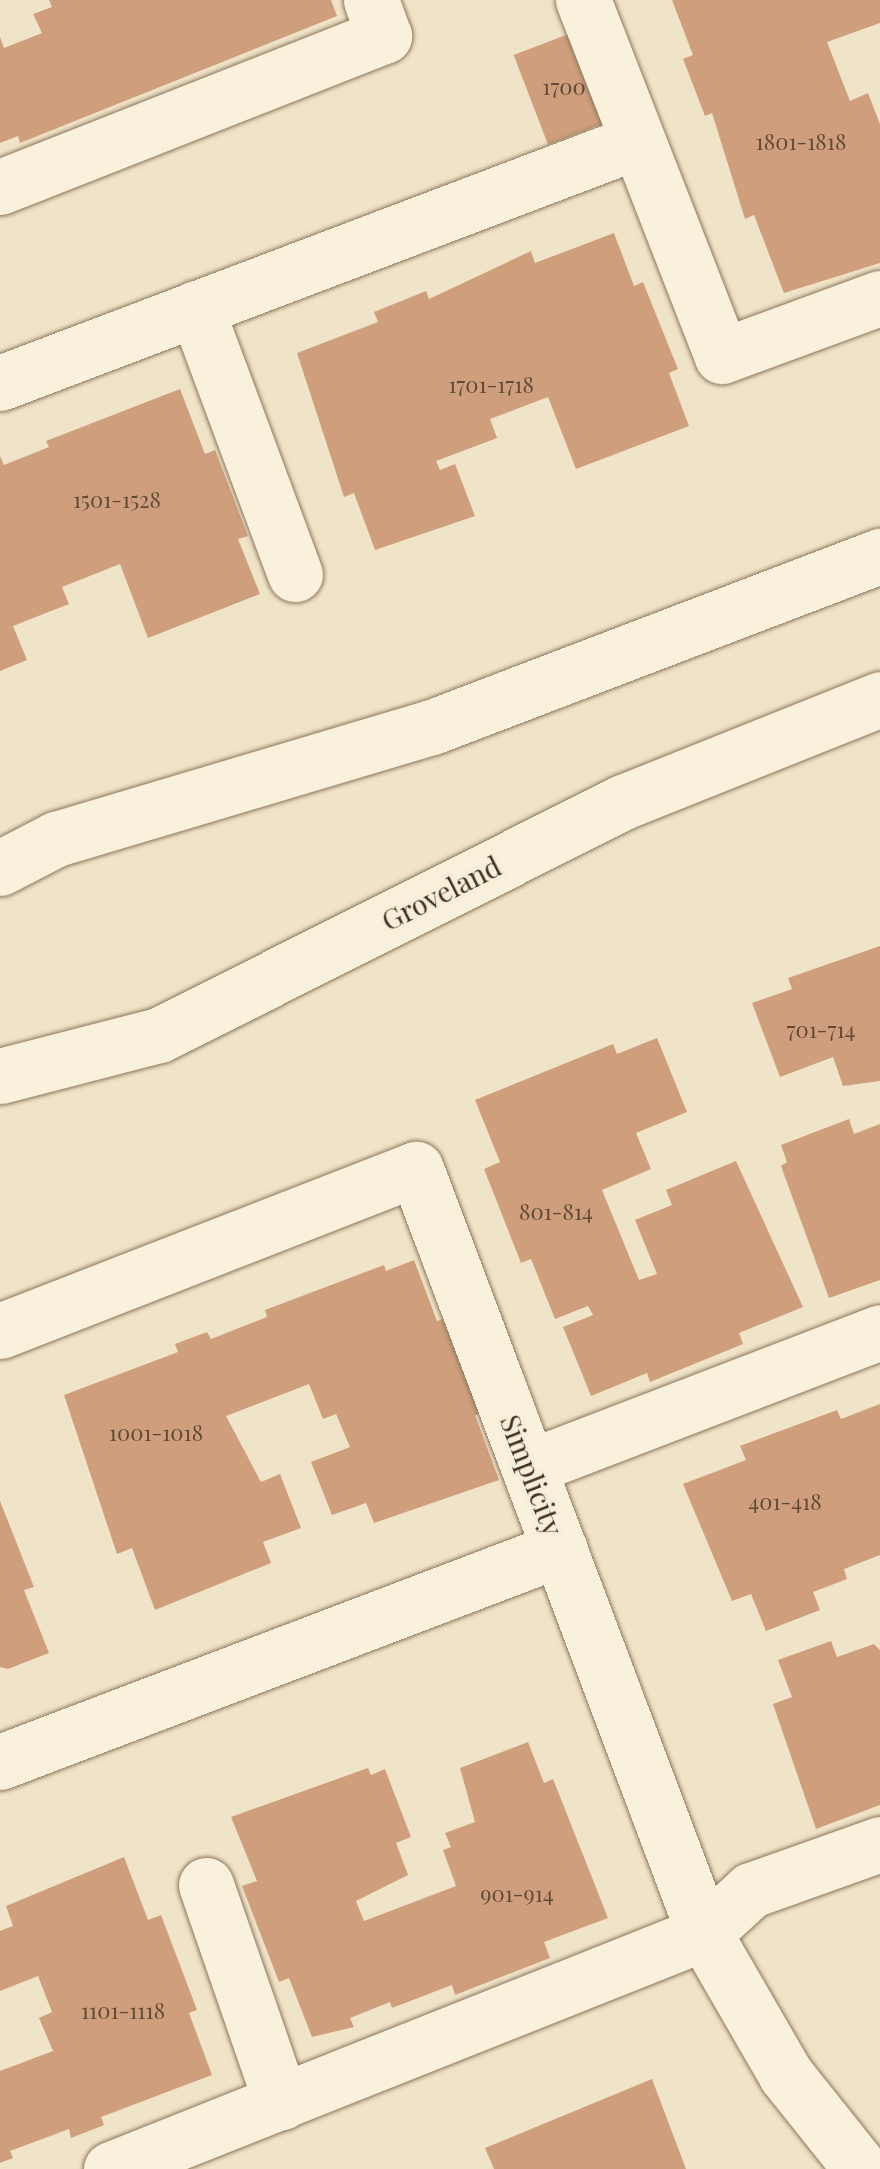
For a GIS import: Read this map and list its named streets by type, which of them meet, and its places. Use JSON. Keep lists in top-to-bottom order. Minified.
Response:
{"streets":{"street":["Groveland","Simplicity"]},"house_numbers":["1700","1801-1818","1701-1718","1501-1528","701-714","801-814","1001-1018","401-418","901-914","1101-1118"]}
